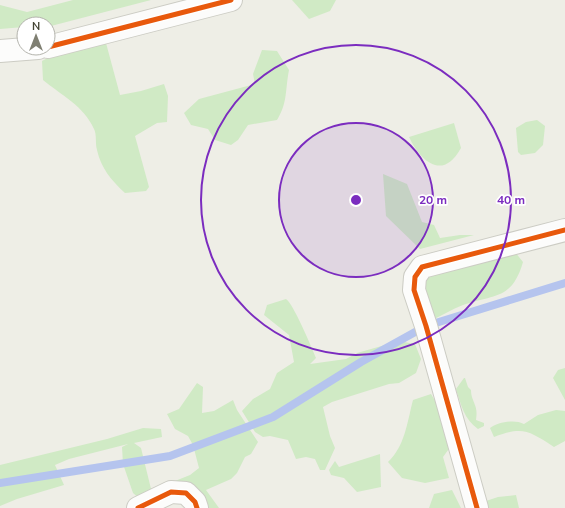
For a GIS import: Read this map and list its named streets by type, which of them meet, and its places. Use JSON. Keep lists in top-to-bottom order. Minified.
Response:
{"north":"top","rings":["20 m","40 m"]}
